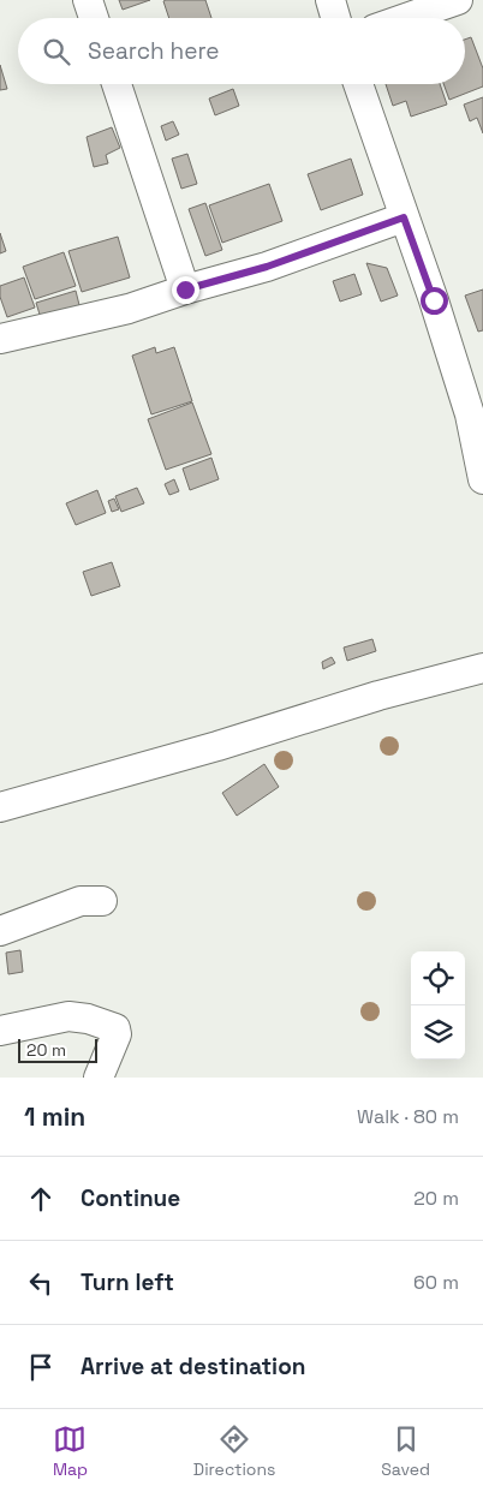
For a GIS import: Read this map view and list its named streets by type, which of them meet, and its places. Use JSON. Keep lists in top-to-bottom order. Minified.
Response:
{"scale_bar":"20 m","page":{"search":"Search here","scale":"20 m","heading":["1 min","Walk · 80 m"],"list":[["Continue","20 m"],["Turn left","60 m"],"Arrive at destination"],"nav":["Map","Directions","Saved"]}}
